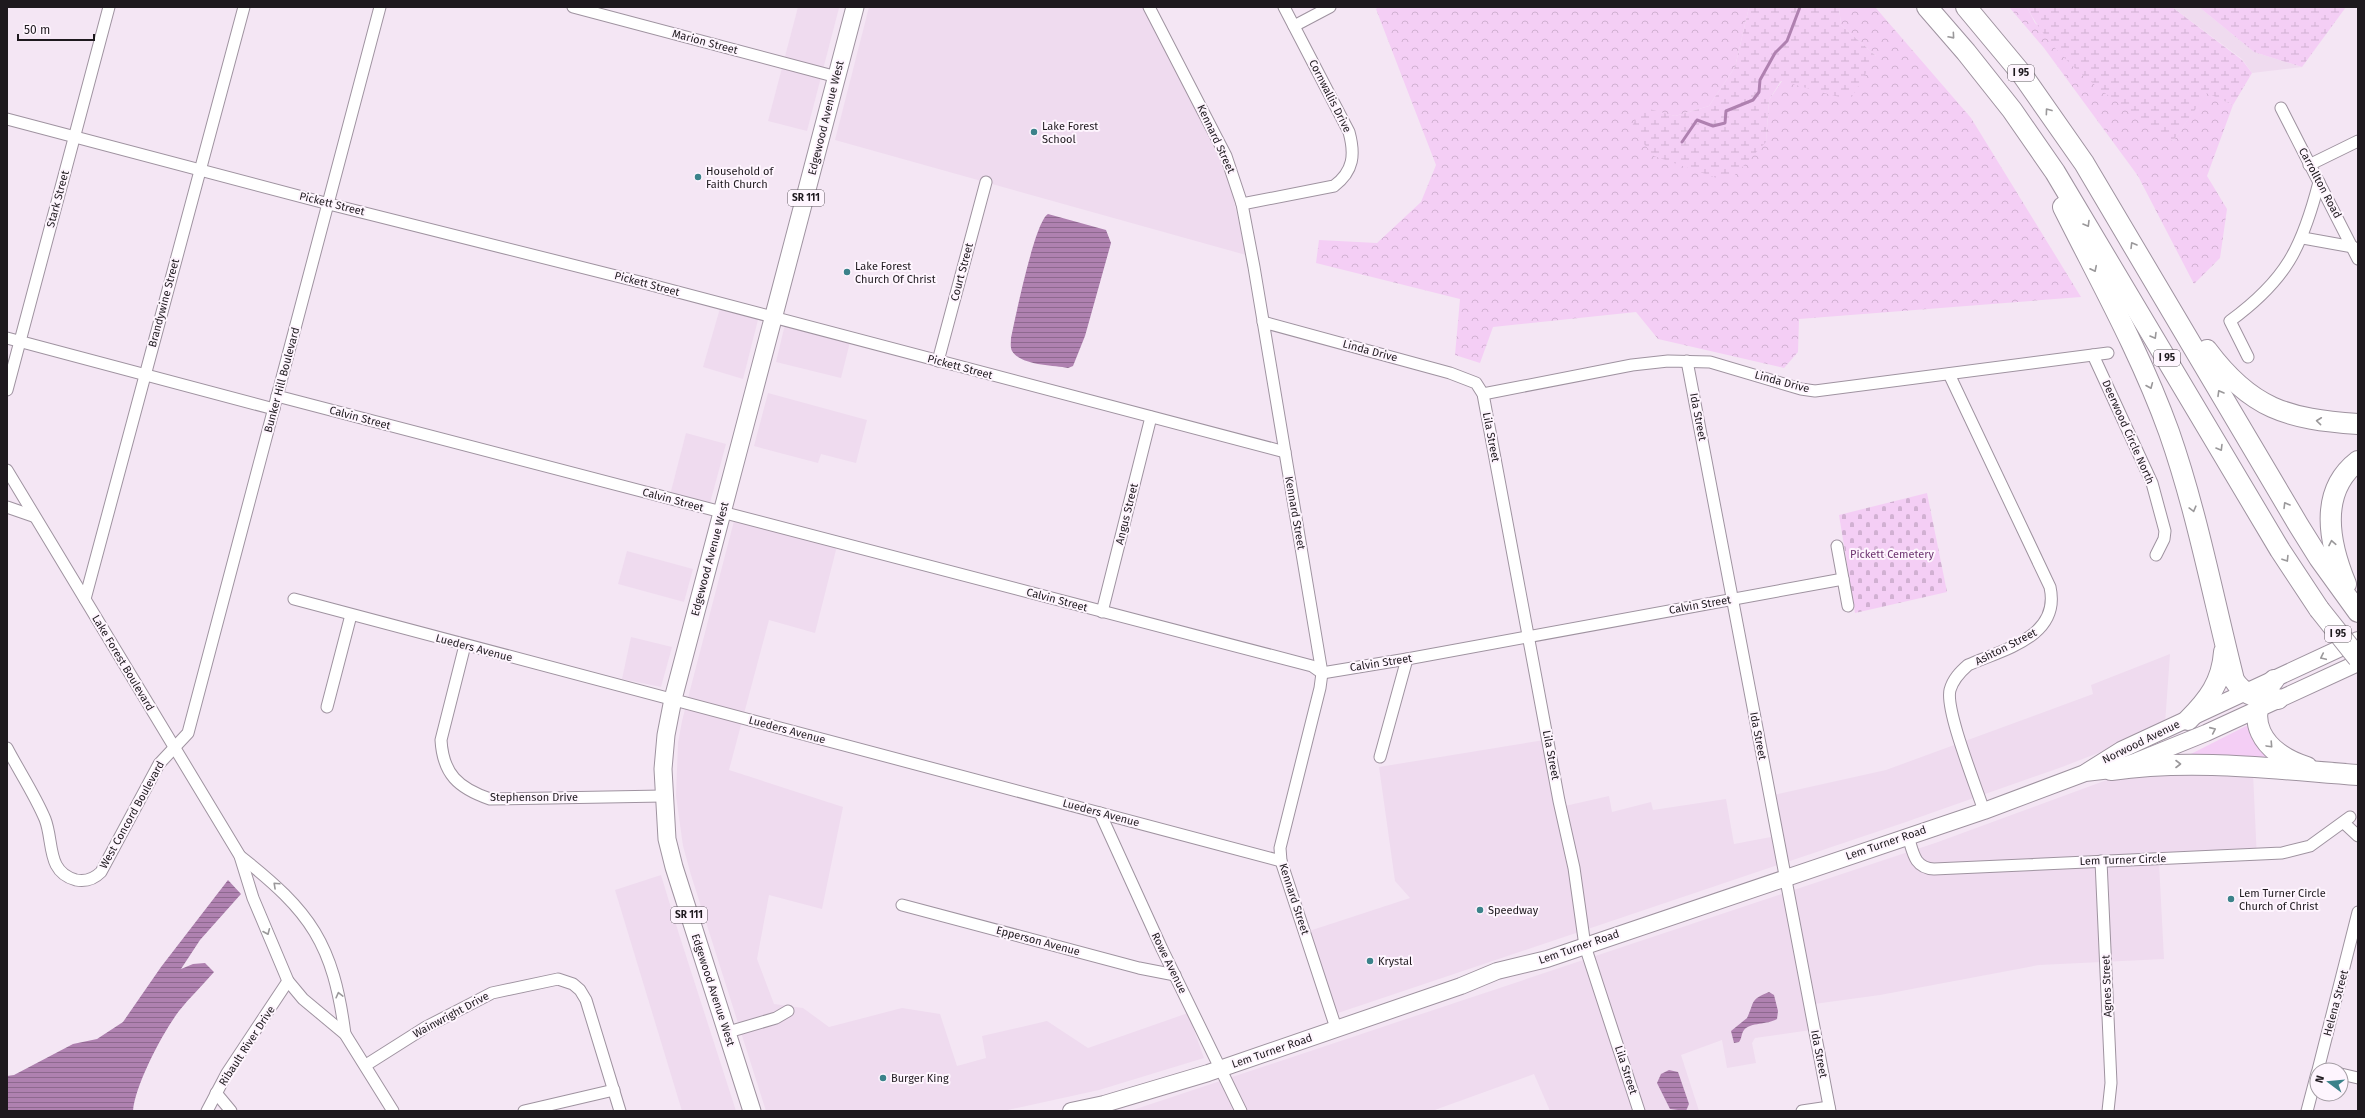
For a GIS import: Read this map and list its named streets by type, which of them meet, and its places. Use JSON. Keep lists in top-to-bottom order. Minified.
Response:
{"streets":{"highway":["I 95"],"main road":["Edgewood Avenue West","SR 111","Norwood Avenue","Lem Turner Road"],"street":["Marion Street","Cornwallis Drive","Kennard Street","Carrollton Road","Stark Street","Pickett Street","Court Street","Brandywine Street","Linda Drive","Bunker Hill Boulevard","Ida Street","Calvin Street","Deerwood Circle North","Lila Street","Angus Street","Ashton Street","Lueders Avenue","Lake Forest Boulevard","Stephenson Drive","West Concord Boulevard","Lem Turner Circle","Epperson Avenue","Rowe Avenue","Agnes Street","Helena Street","Wainwright Drive","Ribault River Drive"]},"crossings":[["Marion Street","Edgewood Avenue West"],["Cornwallis Drive","Kennard Street"],["Edgewood Avenue West","Pickett Street"],["Edgewood Avenue West","Calvin Street"],["Edgewood Avenue West","Lueders Avenue"],["Edgewood Avenue West","Stephenson Drive"],["Kennard Street","Pickett Street"],["Kennard Street","Linda Drive"],["Kennard Street","Calvin Street"],["Kennard Street","Lueders Avenue"],["Kennard Street","Lem Turner Road"],["Stark Street","Pickett Street"],["Pickett Street","Court Street"],["Pickett Street","Brandywine Street"],["Pickett Street","Bunker Hill Boulevard"],["Pickett Street","Angus Street"],["Brandywine Street","Lake Forest Boulevard"],["Linda Drive","Ida Street"],["Linda Drive","Deerwood Circle North"],["Linda Drive","Lila Street"],["Linda Drive","Ashton Street"],["Bunker Hill Boulevard","Calvin Street"],["Bunker Hill Boulevard","Lake Forest Boulevard"],["Bunker Hill Boulevard","West Concord Boulevard"],["Ida Street","Calvin Street"],["Ida Street","Lem Turner Road"],["Calvin Street","Lila Street"],["Calvin Street","Angus Street"],["Lila Street","Lem Turner Road"],["Ashton Street","Lem Turner Road"],["Lueders Avenue","Stephenson Drive"],["Lueders Avenue","Rowe Avenue"],["Lake Forest Boulevard","West Concord Boulevard"],["Lake Forest Boulevard","Wainwright Drive"],["Lake Forest Boulevard","Ribault River Drive"],["Norwood Avenue","Lem Turner Road"],["Lem Turner Road","Lem Turner Circle"],["Lem Turner Road","Rowe Avenue"],["Lem Turner Circle","Agnes Street"],["Epperson Avenue","Rowe Avenue"]],"parks":["Pickett Cemetery"],"places":["Lake Forest School","Household of Faith Church","Lake Forest Church Of Christ","Lem Turner Circle Church of Christ","Speedway","Krystal","Burger King"],"scale_bar":"50 m","north":"left"}
